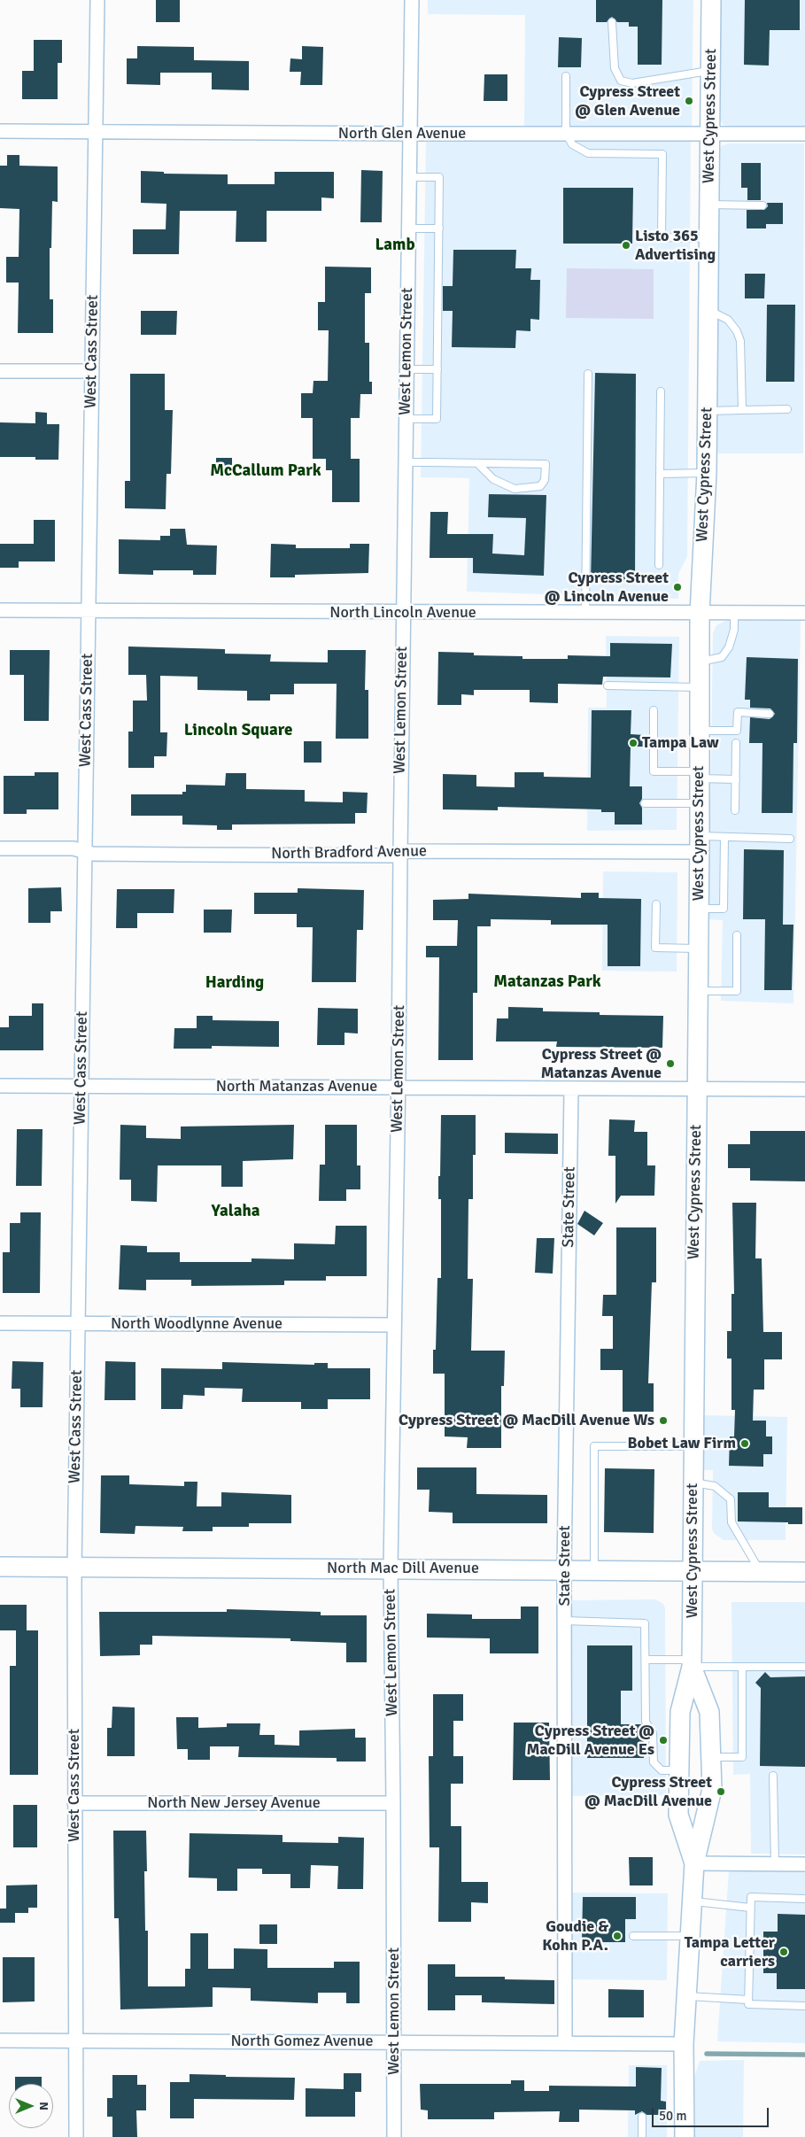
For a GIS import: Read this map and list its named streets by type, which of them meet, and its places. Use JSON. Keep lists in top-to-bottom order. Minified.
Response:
{"streets":{"street":["West Cypress Street","North Glen Avenue","West Cass Street","West Lemon Street","North Lincoln Avenue","North Bradford Avenue","North Matanzas Avenue","State Street","North Woodlynne Avenue","North Mac Dill Avenue","North New Jersey Avenue","North Gomez Avenue"]},"crossings":[["West Cypress Street","North Glen Avenue"],["West Cypress Street","North Lincoln Avenue"],["West Cypress Street","North Bradford Avenue"],["West Cypress Street","North Matanzas Avenue"],["West Cypress Street","North Mac Dill Avenue"],["West Cypress Street","North Gomez Avenue"],["North Glen Avenue","West Cass Street"],["North Glen Avenue","West Lemon Street"],["West Cass Street","North Lincoln Avenue"],["West Cass Street","North Bradford Avenue"],["West Cass Street","North Matanzas Avenue"],["West Cass Street","North Woodlynne Avenue"],["West Cass Street","North Mac Dill Avenue"],["West Cass Street","North New Jersey Avenue"],["West Cass Street","North Gomez Avenue"],["West Lemon Street","North Lincoln Avenue"],["West Lemon Street","North Bradford Avenue"],["West Lemon Street","North Matanzas Avenue"],["West Lemon Street","North Woodlynne Avenue"],["West Lemon Street","North Mac Dill Avenue"],["West Lemon Street","North New Jersey Avenue"],["West Lemon Street","North Gomez Avenue"],["North Matanzas Avenue","State Street"],["State Street","North Mac Dill Avenue"],["State Street","North Gomez Avenue"]],"districts":["Lamb","McCallum Park","Lincoln Square","Matanzas Park","Harding","Yalaha"],"places":["Cypress Street @ Glen Avenue","Listo 365 Advertising","Cypress Street @ Lincoln Avenue","Tampa Law","Cypress Street @ Matanzas Avenue","Cypress Street @ MacDill Avenue Ws","Bobet Law Firm","Cypress Street @ MacDill Avenue Es","Cypress Street @ MacDill Avenue","Goudie & Kohn P.A.","Tampa Letter carriers"],"scale_bar":"50 m","north":"right"}
